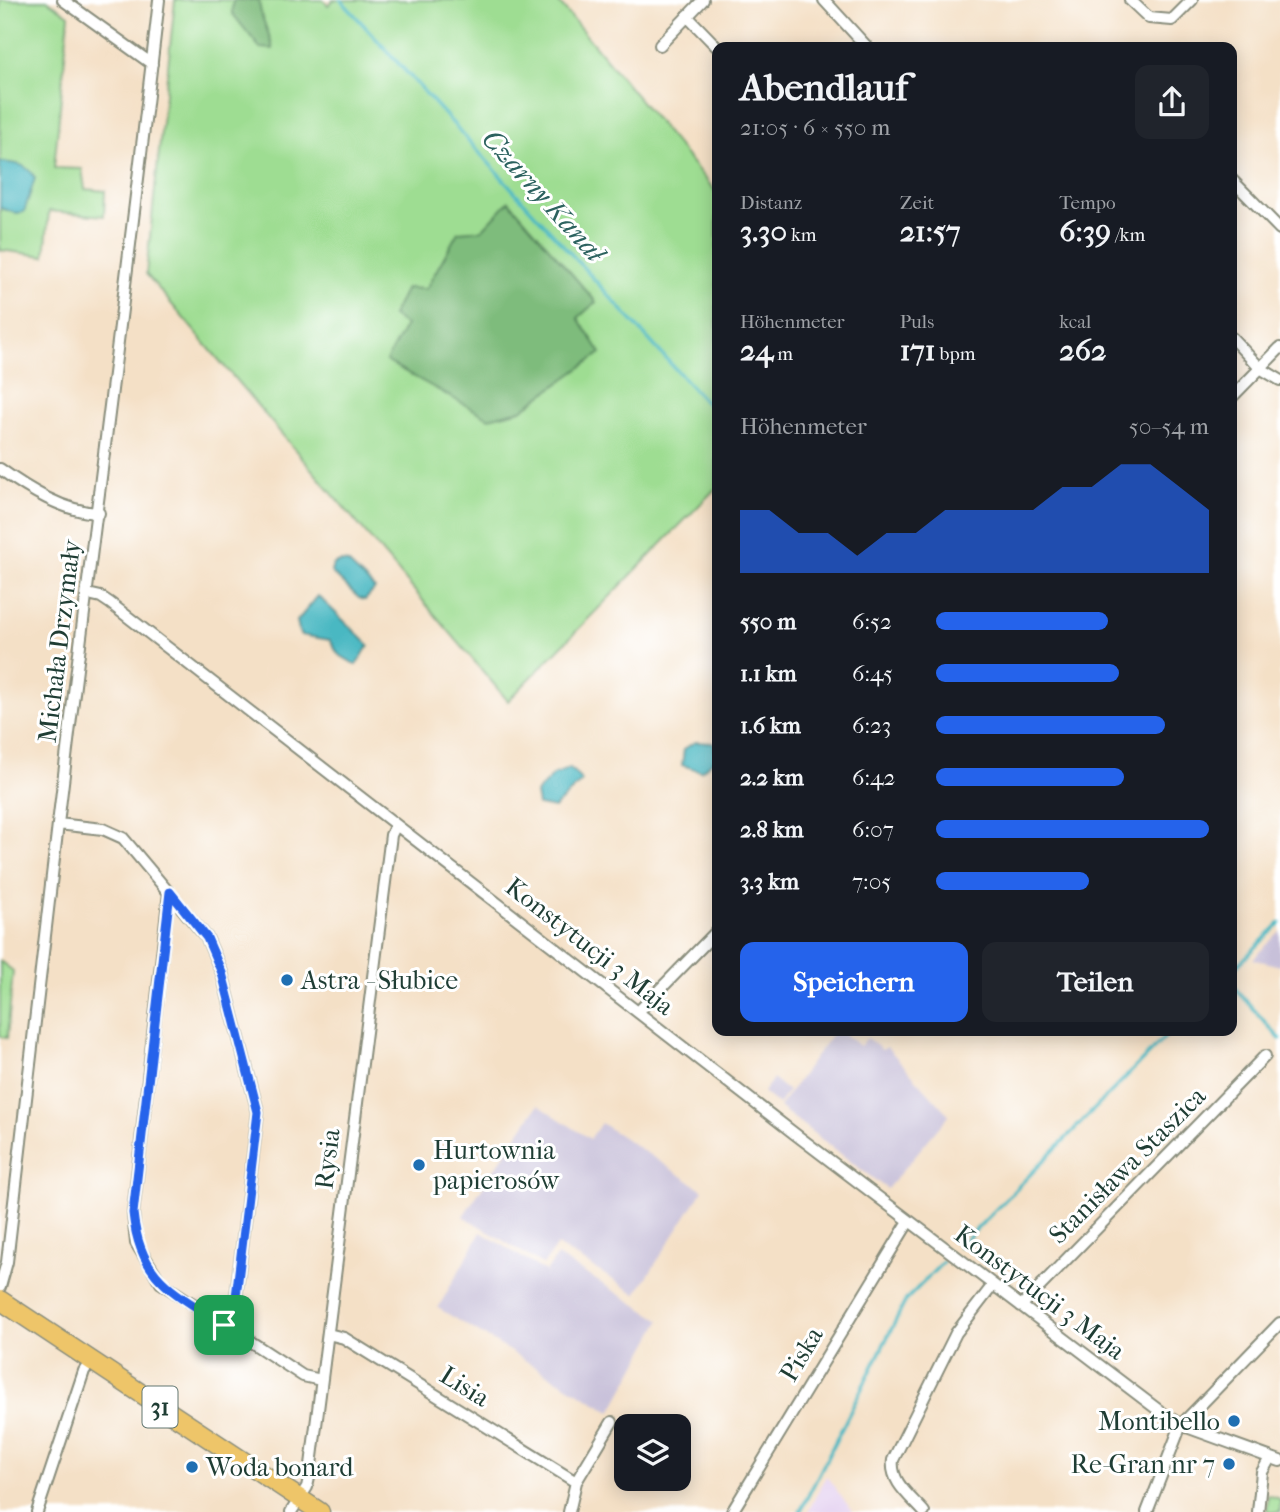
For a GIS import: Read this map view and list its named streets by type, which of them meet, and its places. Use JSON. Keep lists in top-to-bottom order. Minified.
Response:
{"streets":{"main road":["31"],"street":["Michała Drzymały","Konstytucji 3 Maja","Rysia","Stanisława Staszica","Piska","Lisia"]},"crossings":[["Michała Drzymały","Konstytucji 3 Maja"],["Konstytucji 3 Maja","Rysia"],["Konstytucji 3 Maja","Stanisława Staszica"],["Konstytucji 3 Maja","Piska"],["Rysia","Lisia"],["Rysia","31"]],"water":["Czarny Kanał"],"places":["Astra - Słubice","Hurtownia papierosów","Montibello","Re-Gran nr 7","Woda bonard"],"page":{"heading":["Abendlauf","21:05 · 6 × 550 m"],"stats":[["Distanz","3.30 km"],["Zeit","21:57"],["Tempo","6:39 /km"],["Höhenmeter","24 m"],["Puls","171 bpm"],["kcal","262"]],"chart":["Höhenmeter","50–54 m"],"list":[{"name":"550 m","note":"6:52"},{"name":"1.1 km","note":"6:45"},{"name":"1.6 km","note":"6:23"},{"name":"2.2 km","note":"6:42"},{"name":"2.8 km","note":"6:07"},{"name":"3.3 km","note":"7:05"}],"buttons":["Speichern","Teilen"]}}
